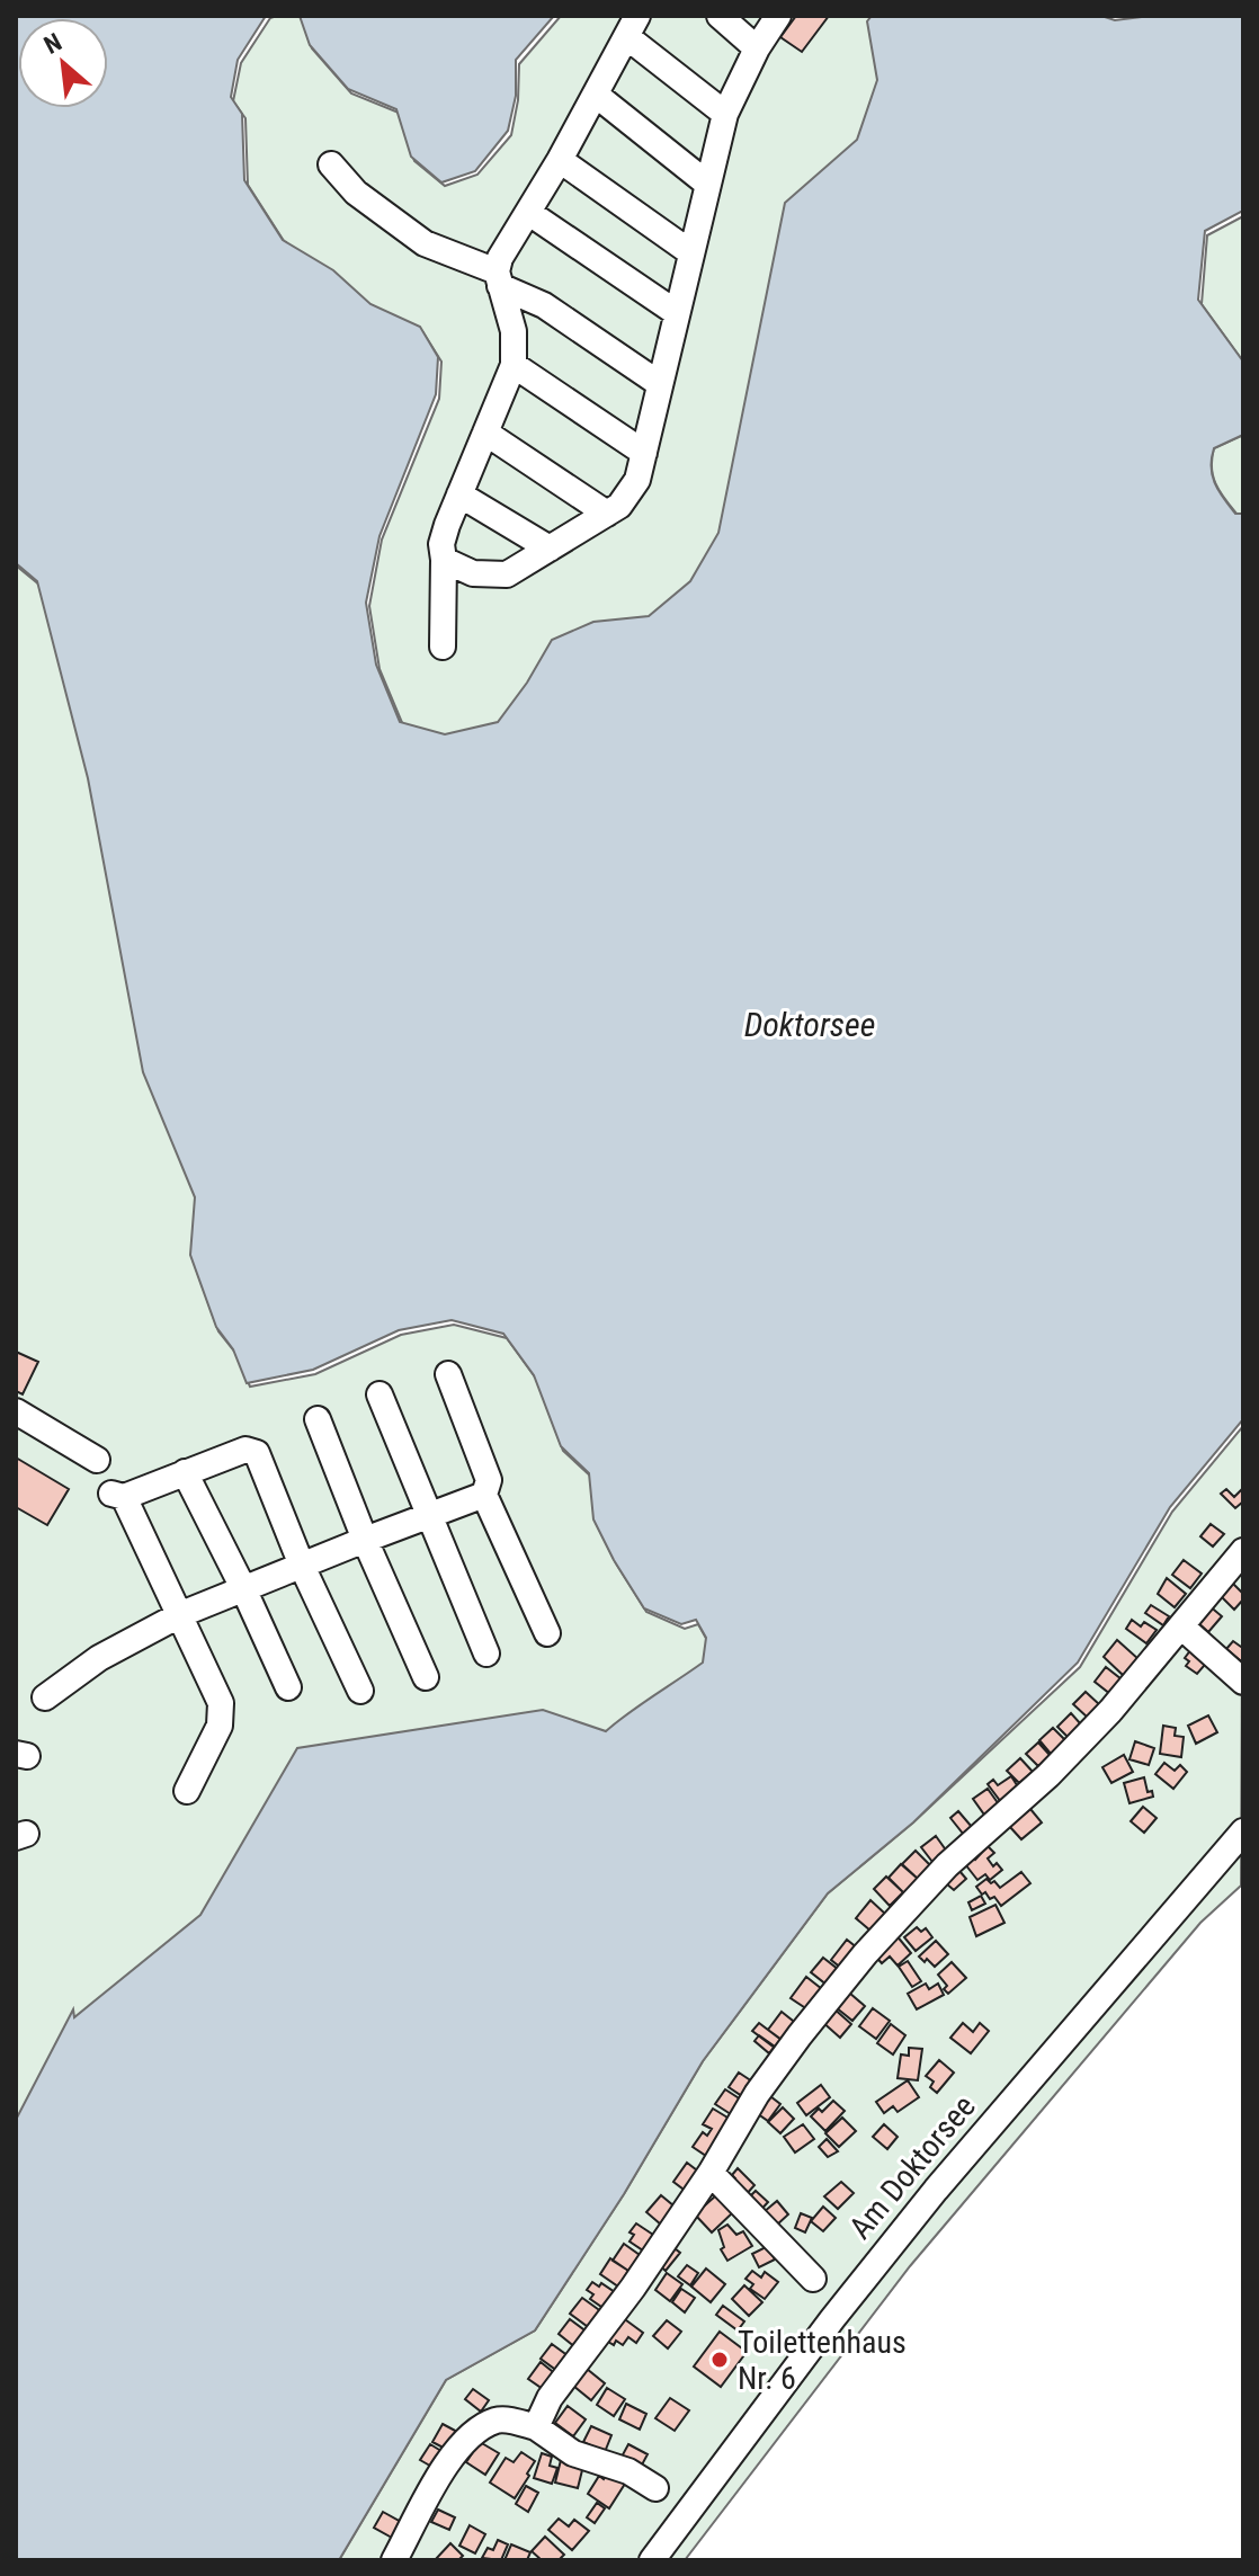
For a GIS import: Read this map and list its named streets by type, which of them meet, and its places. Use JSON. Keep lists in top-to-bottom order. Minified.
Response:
{"streets":{"street":["Am Doktorsee"]},"water":["Doktorsee"],"places":["Toilettenhaus Nr. 6"],"north":"top left"}
